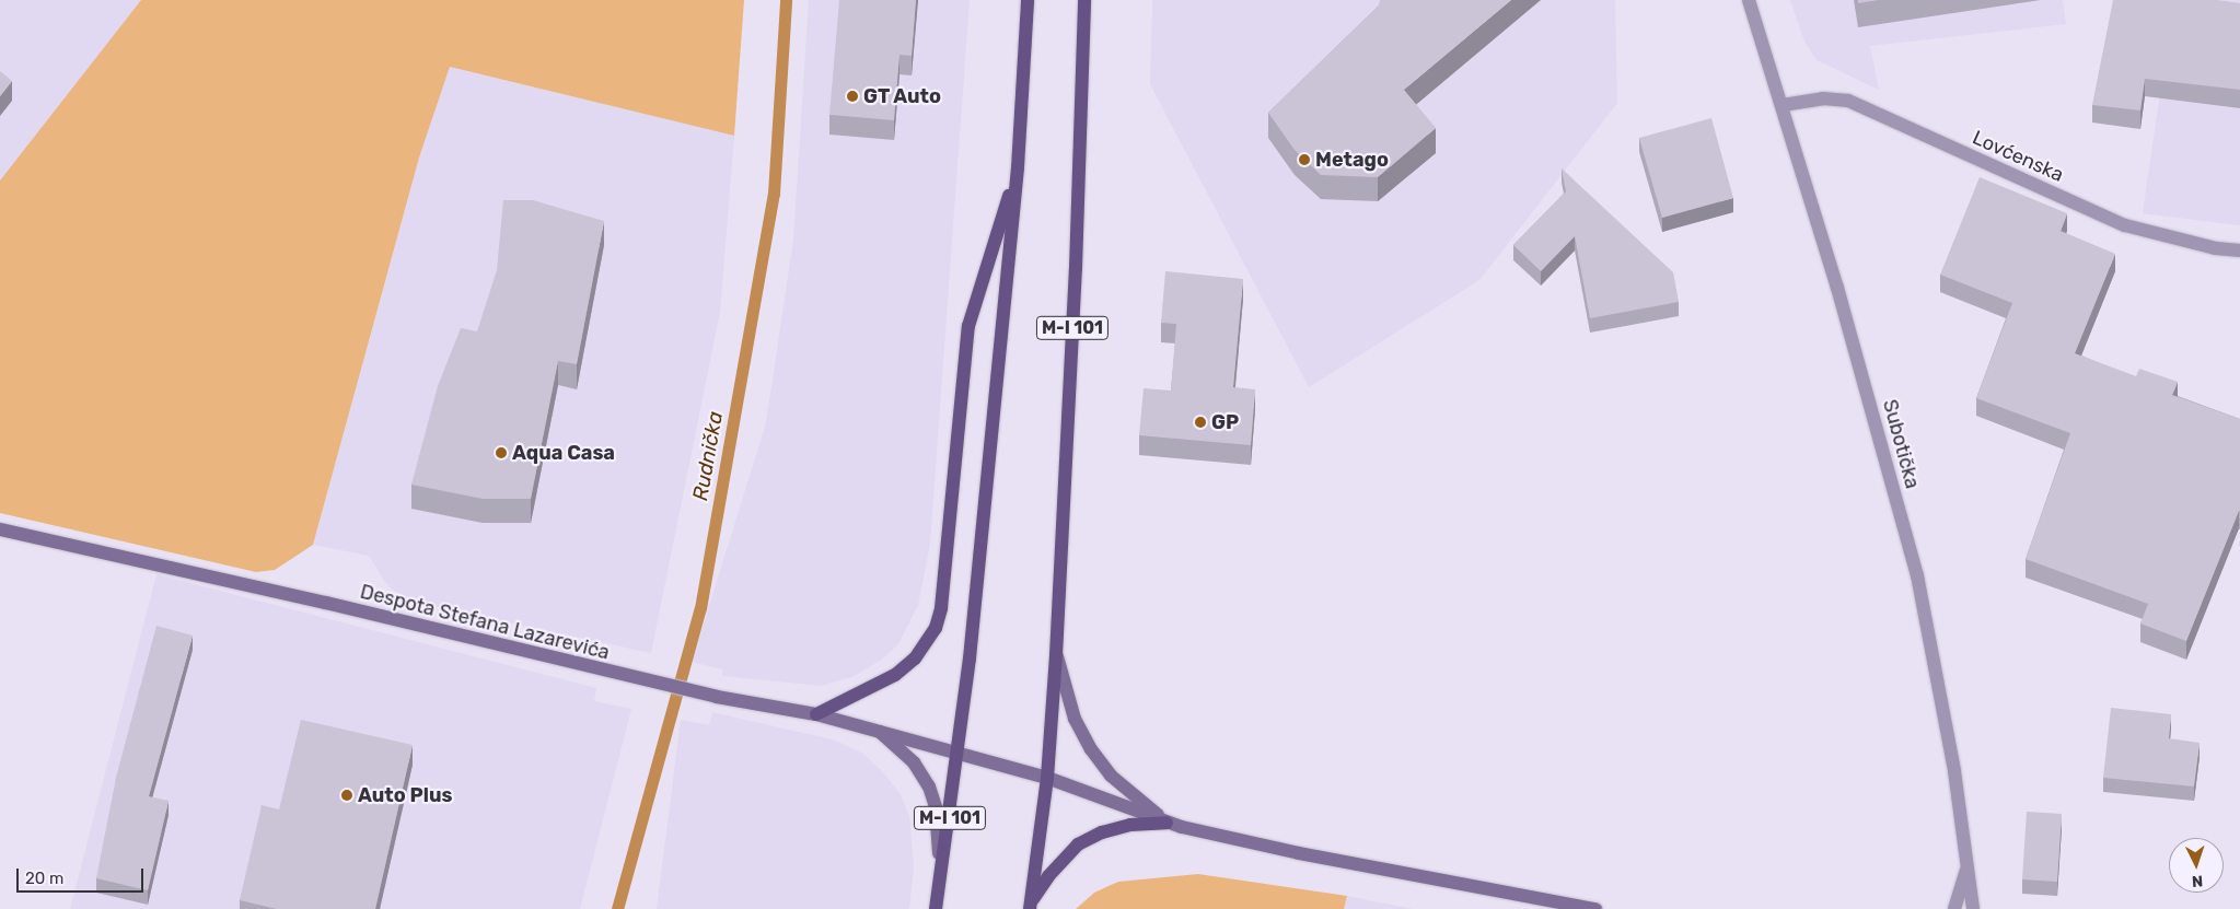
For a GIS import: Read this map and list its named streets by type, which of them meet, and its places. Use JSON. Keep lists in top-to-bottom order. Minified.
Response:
{"streets":{"main road":["M-I 101"],"street":["Lovćenska","Subotička","Despota Stefana Lazarevića"]},"crossings":[["Lovćenska","Subotička"],["M-I 101","Despota Stefana Lazarevića"]],"water":["Rudnička"],"places":["GT Auto","Metago","GP","Aqua Casa","Auto Plus"],"scale_bar":"20 m","north":"bottom"}
